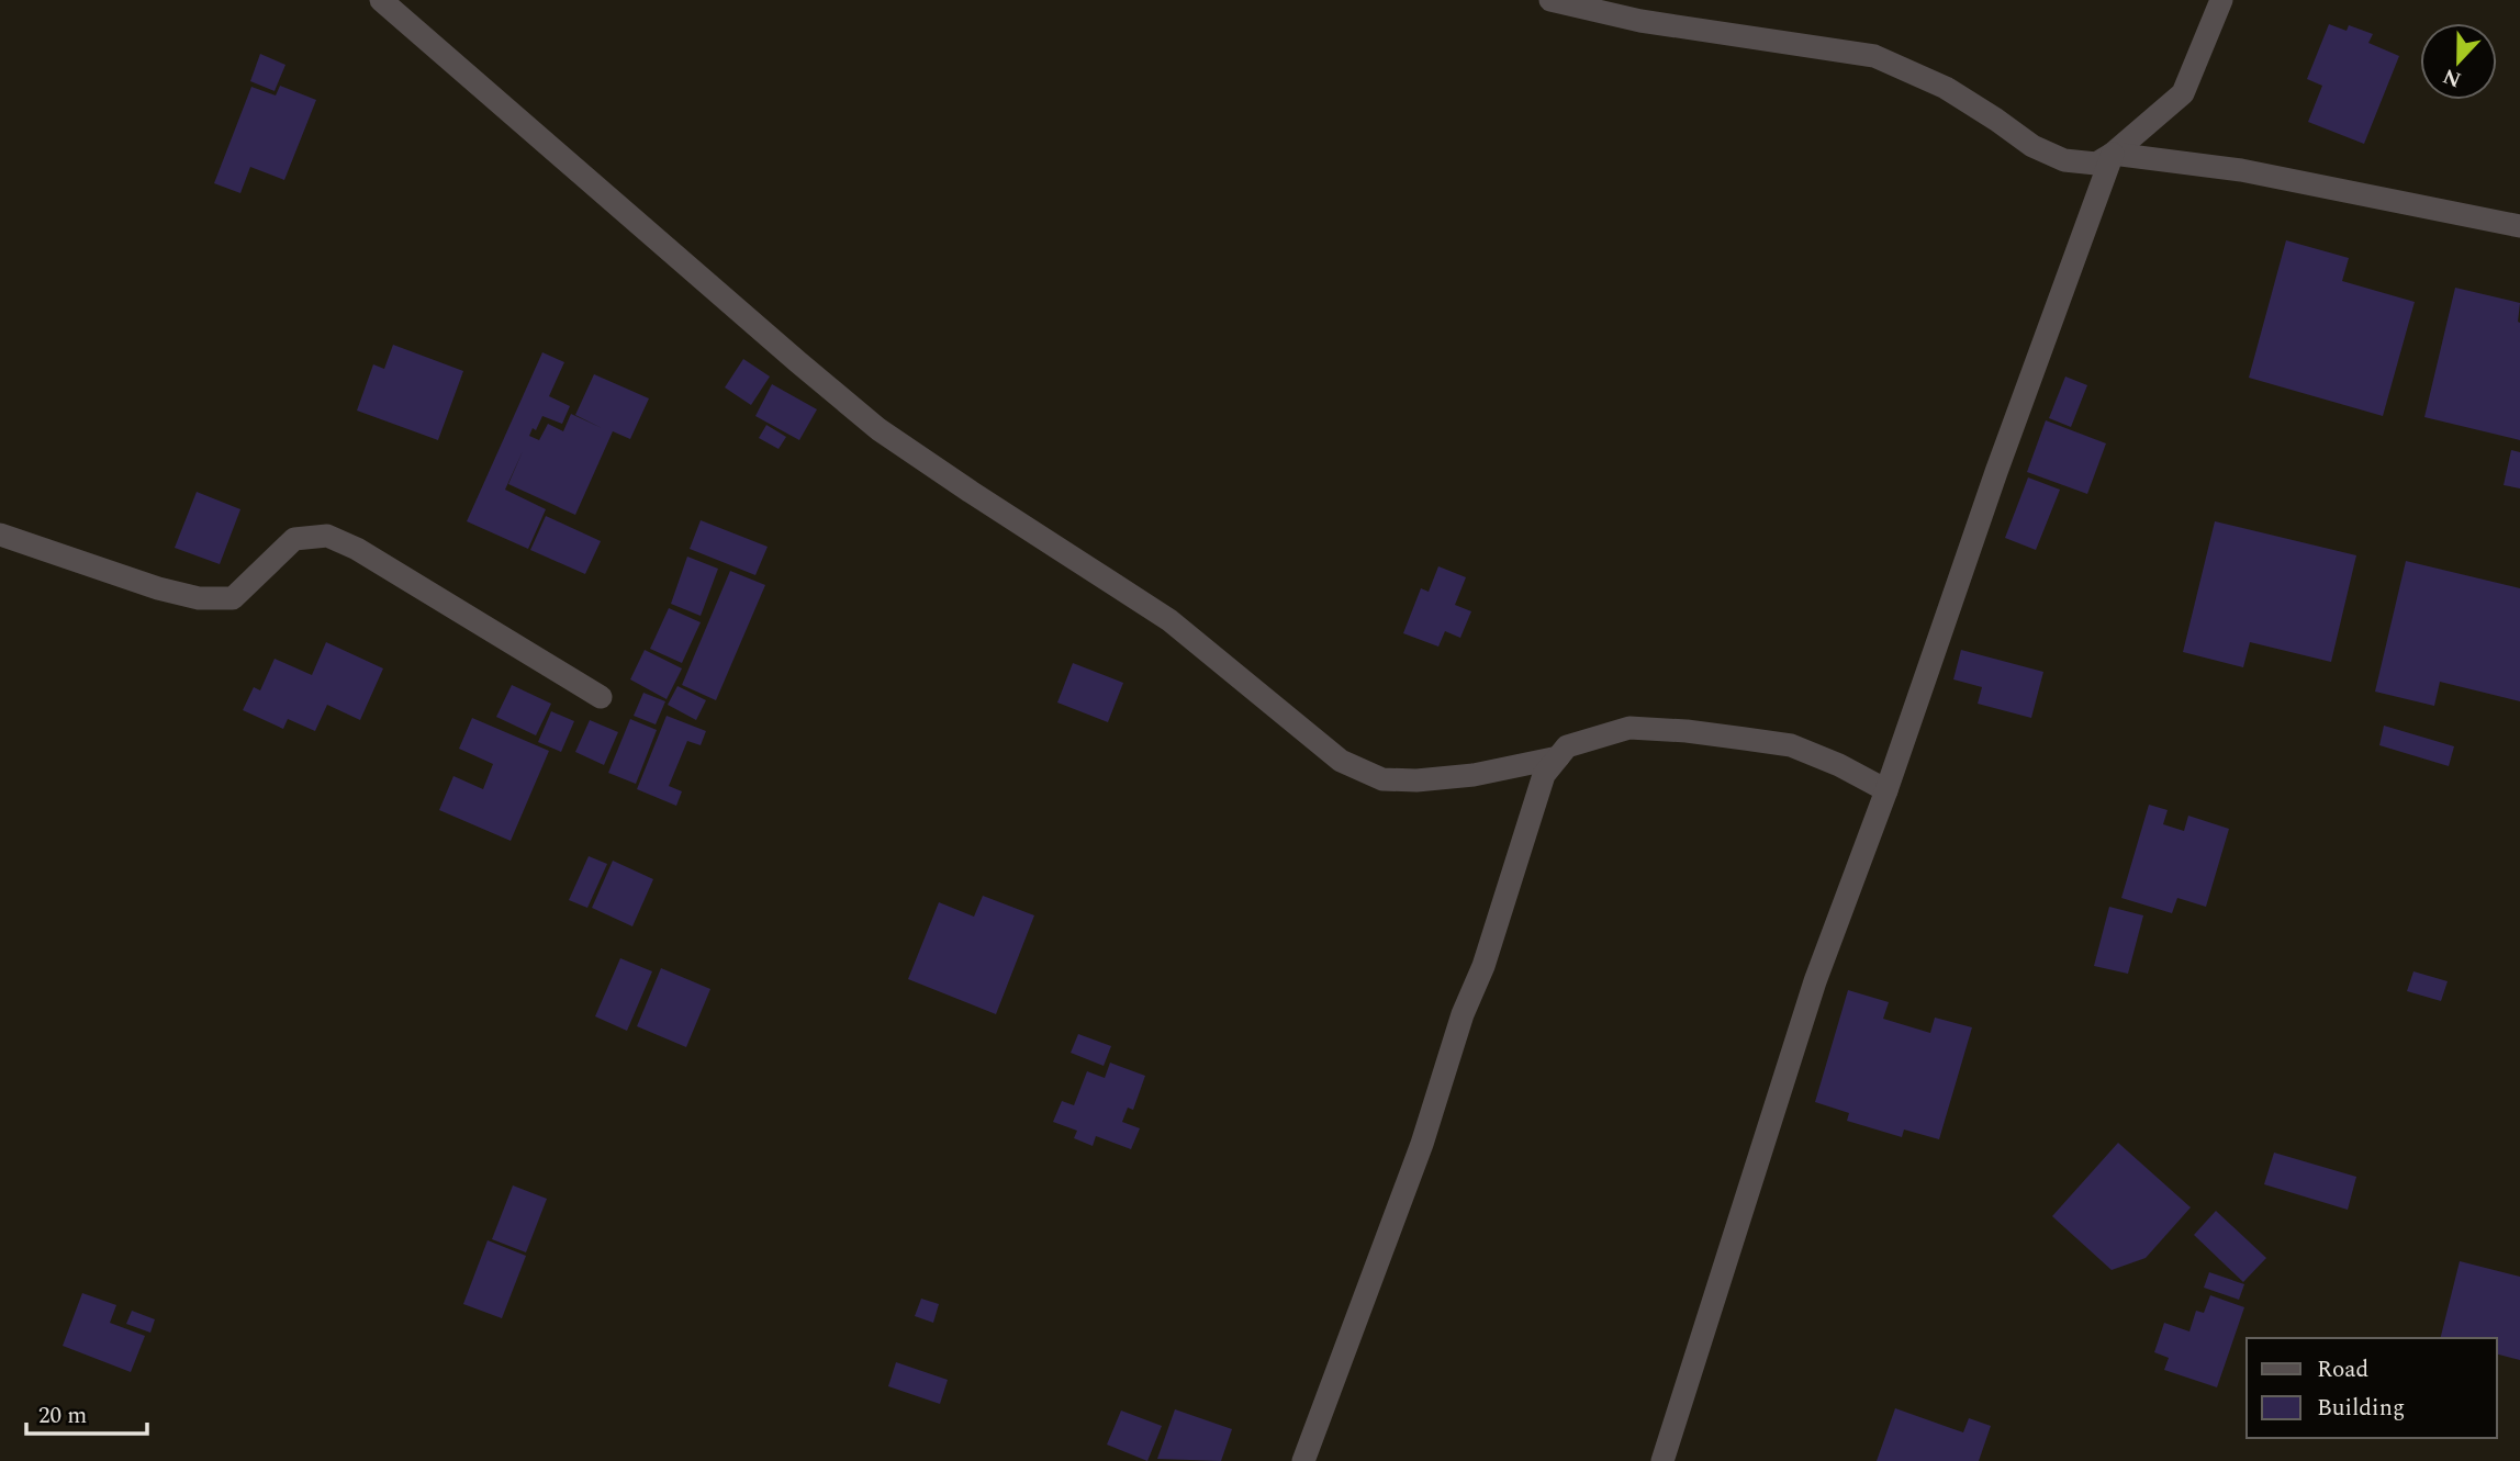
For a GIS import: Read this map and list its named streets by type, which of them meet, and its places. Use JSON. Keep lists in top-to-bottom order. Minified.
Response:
{"legend":["Road","Building"],"scale_bar":"20 m","north":"bottom"}
